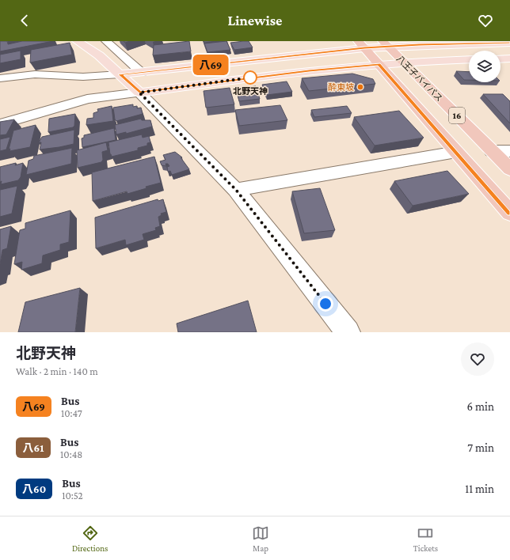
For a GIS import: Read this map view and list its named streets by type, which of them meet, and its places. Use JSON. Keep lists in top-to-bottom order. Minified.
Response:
{"streets":{"highway":["八王子バイパス","16"]},"places":["北野天神","酔東坡"],"lines":["bus line 八69"],"page":{"header":"Linewise","on_map":"八69","heading":["北野天神","Walk · 2 min · 140 m"],"list":[{"mark":"八69","name":"Bus","note":"10:47","value":"6 min"},{"mark":"八61","name":"Bus","note":"10:48","value":"7 min"},{"mark":"八60","name":"Bus","note":"10:52","value":"11 min"}],"tabs":["Directions","Map","Tickets"]}}
